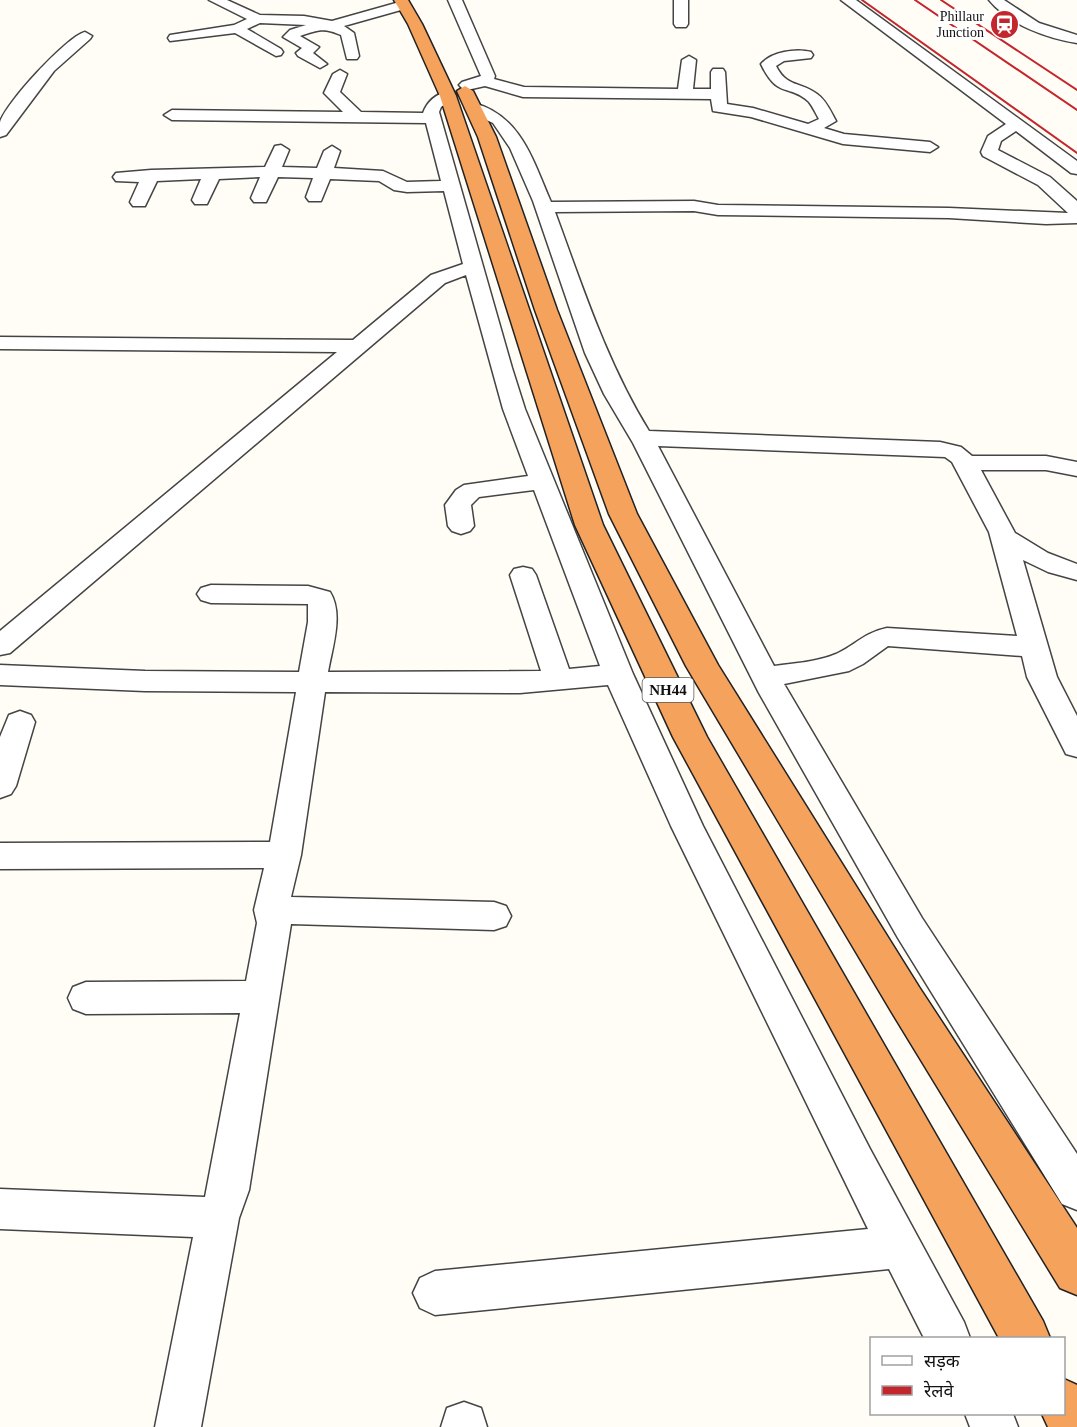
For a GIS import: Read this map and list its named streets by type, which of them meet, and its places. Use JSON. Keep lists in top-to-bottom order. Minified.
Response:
{"streets":{"highway":["NH44"]},"places":{"station":["Phillaur Junction"]},"legend":["सड़क","रेलवे"]}
